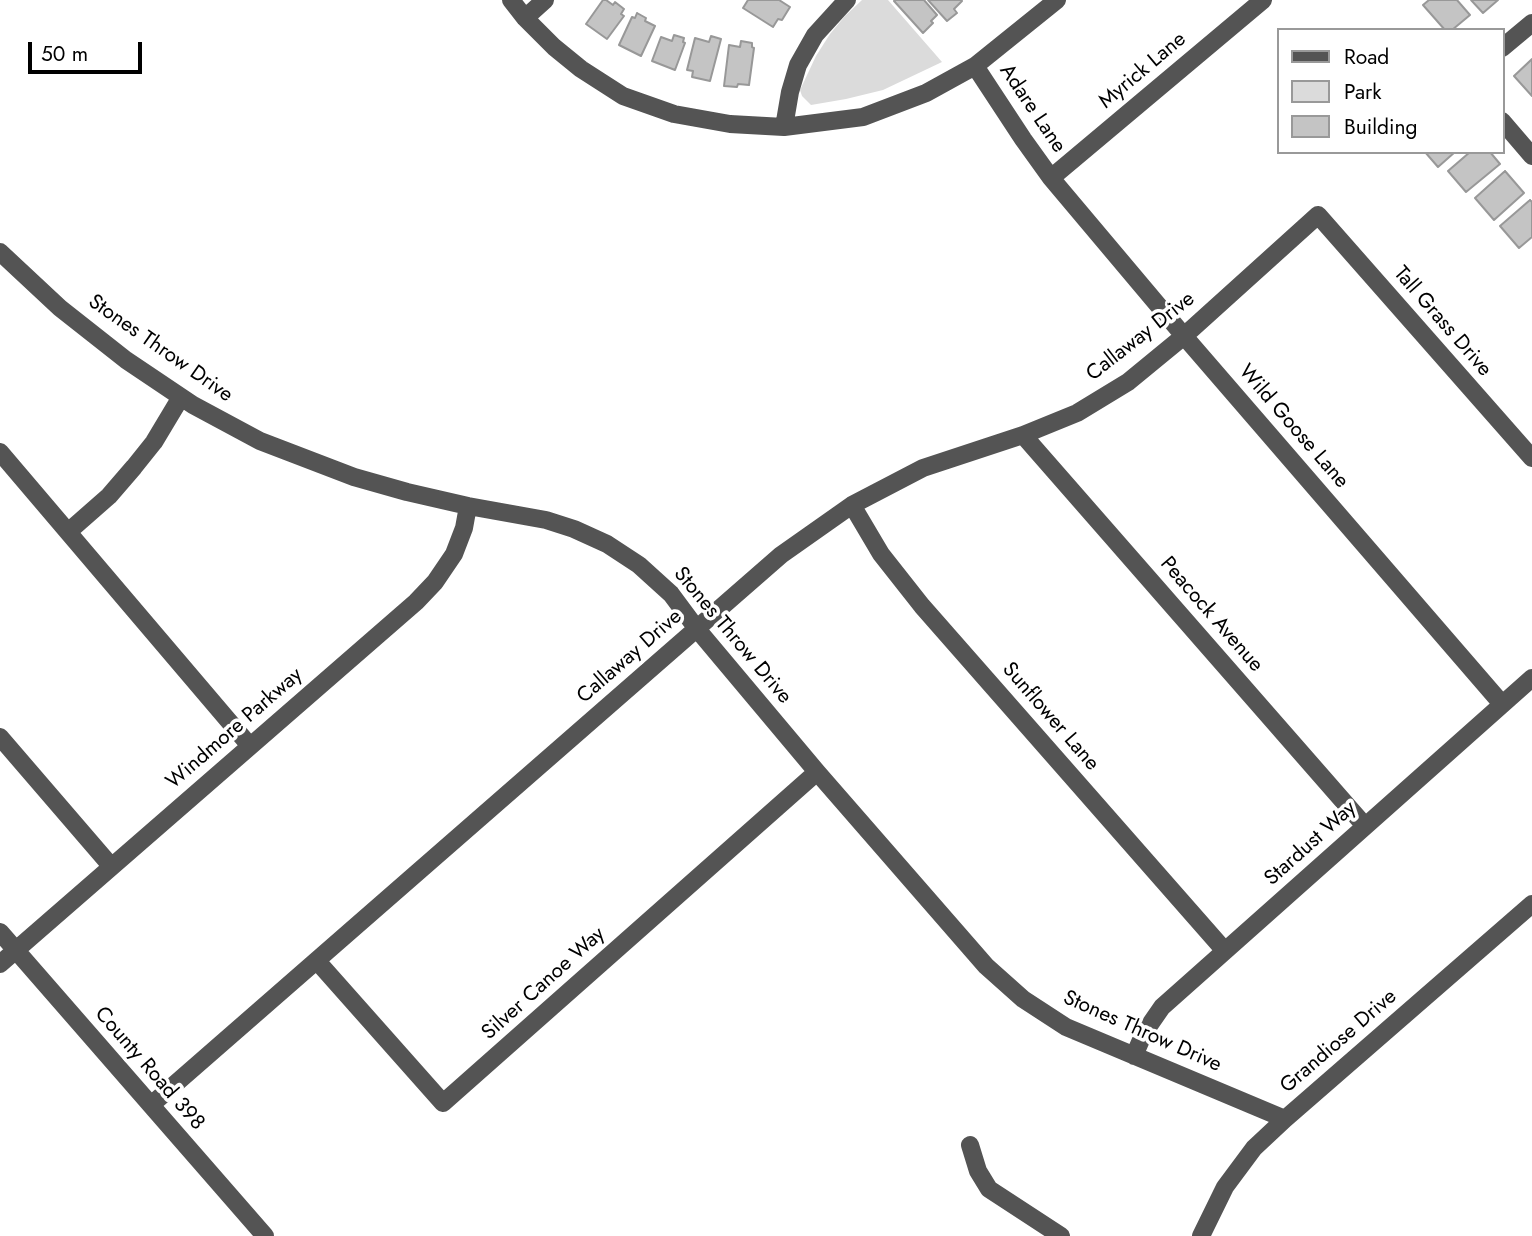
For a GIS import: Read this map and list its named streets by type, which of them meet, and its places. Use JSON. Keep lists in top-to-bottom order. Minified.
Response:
{"streets":{"street":["Myrick Lane","Adare Lane","Tall Grass Drive","Callaway Drive","Stones Throw Drive","Wild Goose Lane","Peacock Avenue","Sunflower Lane","Windmore Parkway","Stardust Way","Silver Canoe Way","Grandiose Drive","County Road 398"]},"crossings":[["Myrick Lane","Adare Lane"],["Myrick Lane","Wild Goose Lane"],["Adare Lane","Wild Goose Lane"],["Tall Grass Drive","Callaway Drive"],["Callaway Drive","Stones Throw Drive"],["Callaway Drive","Wild Goose Lane"],["Callaway Drive","Peacock Avenue"],["Callaway Drive","Sunflower Lane"],["Callaway Drive","Silver Canoe Way"],["Callaway Drive","County Road 398"],["Stones Throw Drive","Windmore Parkway"],["Stones Throw Drive","Stardust Way"],["Stones Throw Drive","Silver Canoe Way"],["Stones Throw Drive","Grandiose Drive"],["Wild Goose Lane","Stardust Way"],["Peacock Avenue","Stardust Way"],["Sunflower Lane","Stardust Way"],["Windmore Parkway","County Road 398"]],"legend":["Road","Park","Building"],"scale_bar":"50 m"}
